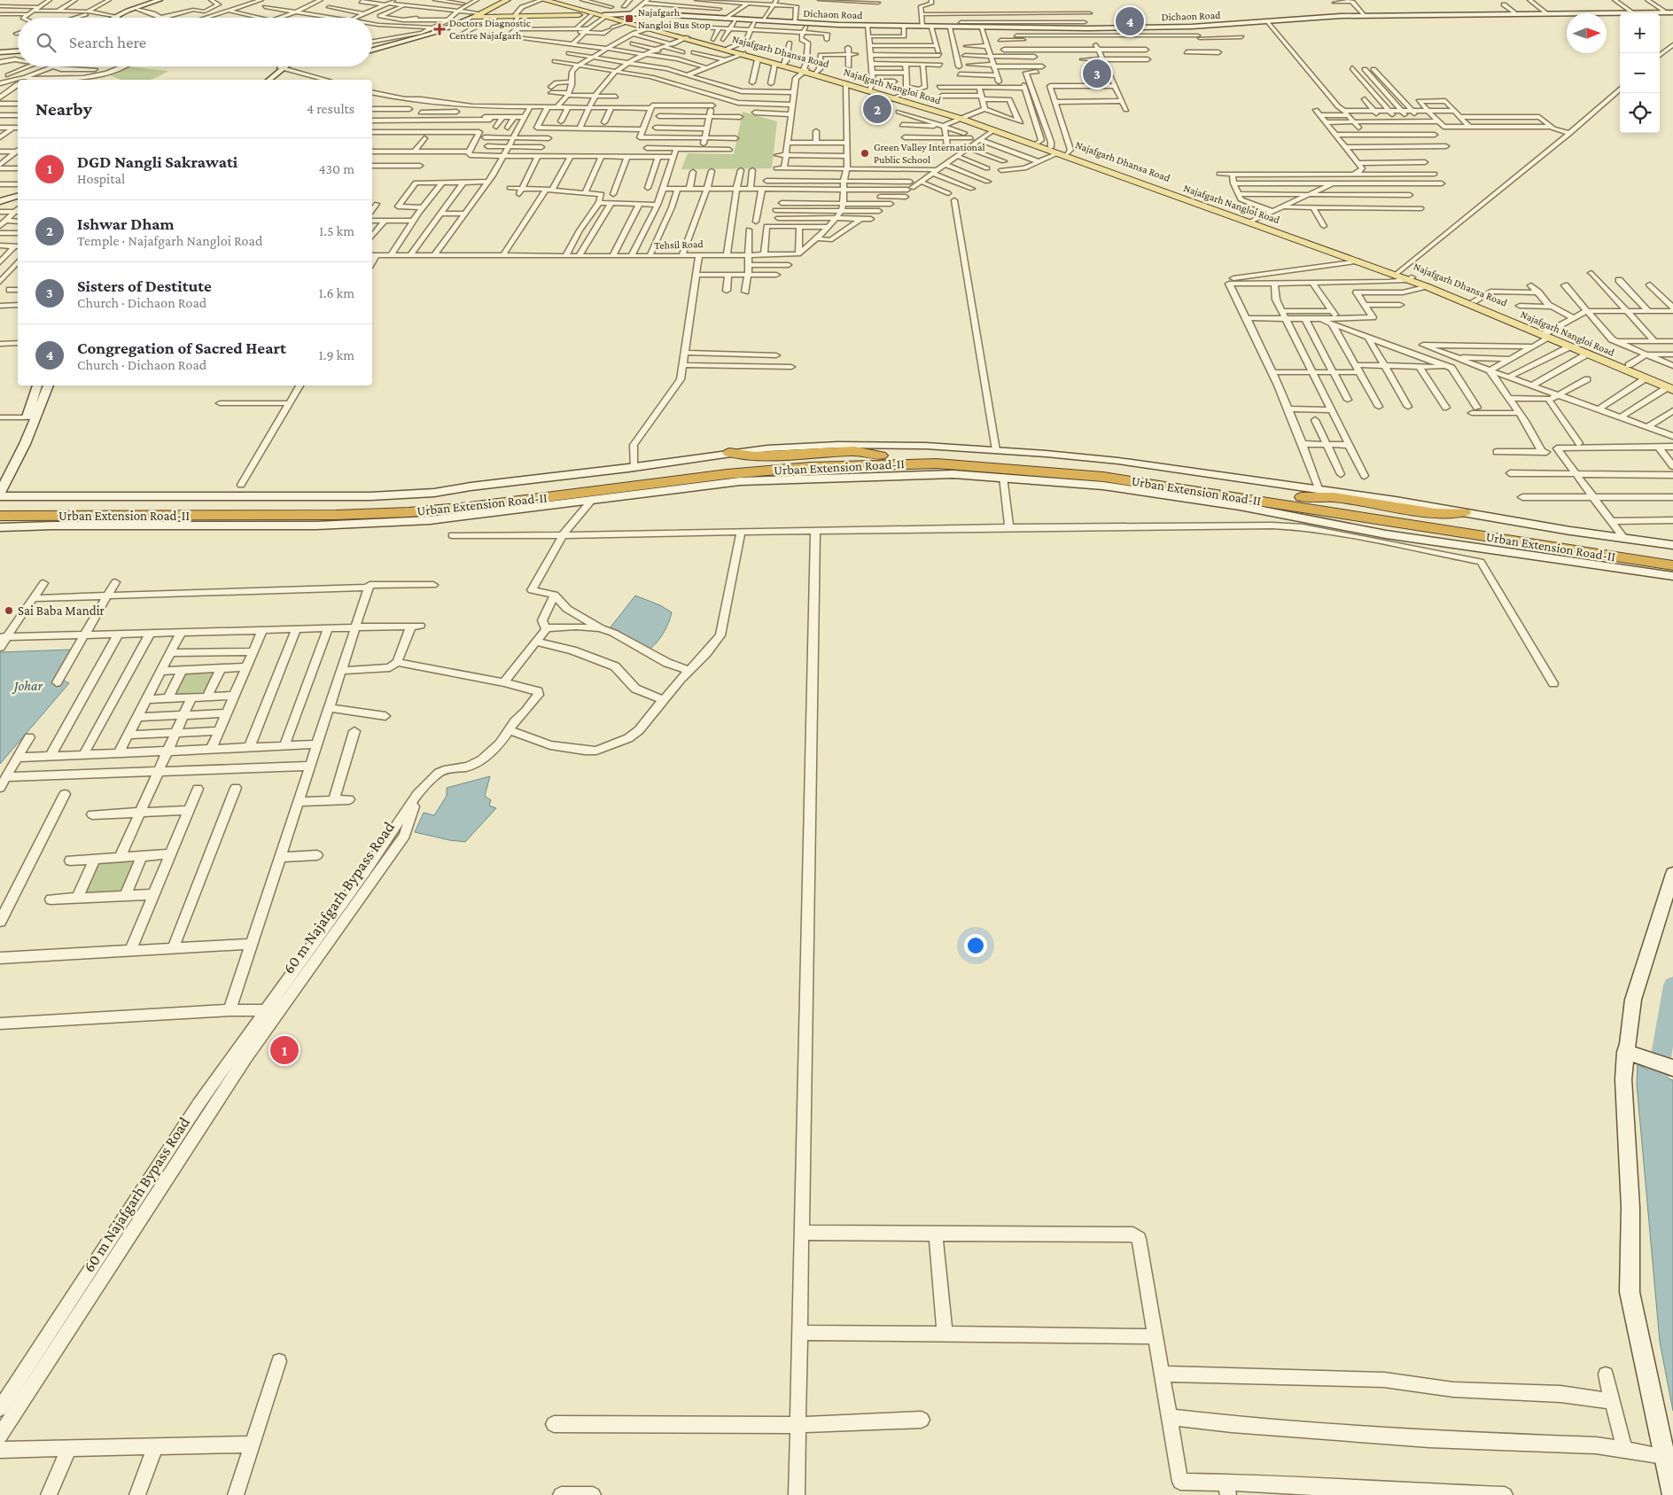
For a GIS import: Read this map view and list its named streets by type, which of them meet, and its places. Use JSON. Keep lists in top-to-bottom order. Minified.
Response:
{"streets":{"highway":["Urban Extension Road-II"],"main road":["Dichaon Road","Najafgarh Dhansa Road","Najafgarh Nangloi Road"],"street":["Tehsil Road","60 m Najafgarh Bypass Road"]},"crossings":[["Dichaon Road","Najafgarh Dhansa Road"],["Dichaon Road","Najafgarh Nangloi Road"],["Najafgarh Dhansa Road","Najafgarh Nangloi Road"]],"water":["Johar"],"places":{"transit":["Najafgarh Nangloi Bus Stop"],"health":["Doctors Diagnostic Centre Najafgarh"],"other":["Green Valley International Public School","Sai Baba Mandir"]},"north":"right","page":{"pins":["4","3","2","1"],"map_buttons":["+","−"],"search":"Search here","heading":["Nearby","4 results"],"list":[{"mark":"1","name":"DGD Nangli Sakrawati","note":"Hospital","value":"430 m"},{"mark":"2","name":"Ishwar Dham","note":"Temple · Najafgarh Nangloi Road","value":"1.5 km"},{"mark":"3","name":"Sisters of Destitute","note":"Church · Dichaon Road","value":"1.6 km"},{"mark":"4","name":"Congregation of Sacred Heart","note":"Church · Dichaon Road","value":"1.9 km"}]}}
